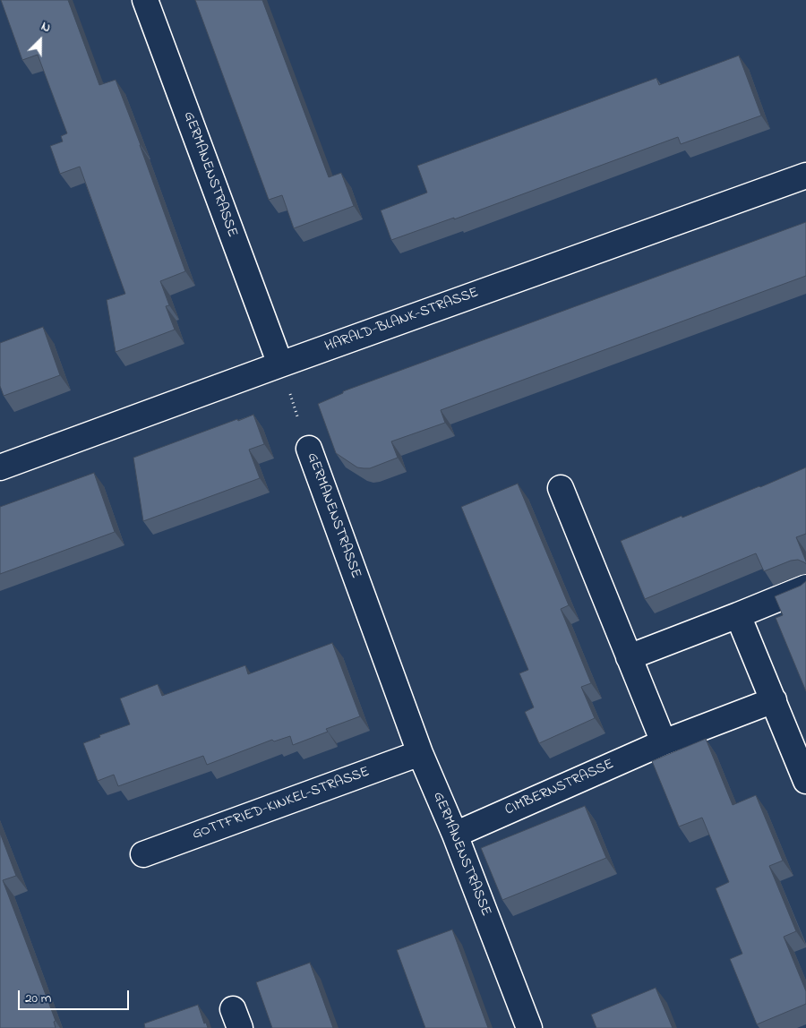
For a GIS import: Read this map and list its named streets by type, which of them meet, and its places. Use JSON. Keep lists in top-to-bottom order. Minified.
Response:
{"streets":{"street":["GERMANENSTRASSE","HARALD-BLANK-STRASSE","CIMBERNSTRASSE","GOTTFRIED-KINKEL-STRASSE"]},"crossings":[["GERMANENSTRASSE","HARALD-BLANK-STRASSE"],["GERMANENSTRASSE","CIMBERNSTRASSE"],["GERMANENSTRASSE","GOTTFRIED-KINKEL-STRASSE"]],"scale_bar":"20 m","north":"top right"}
